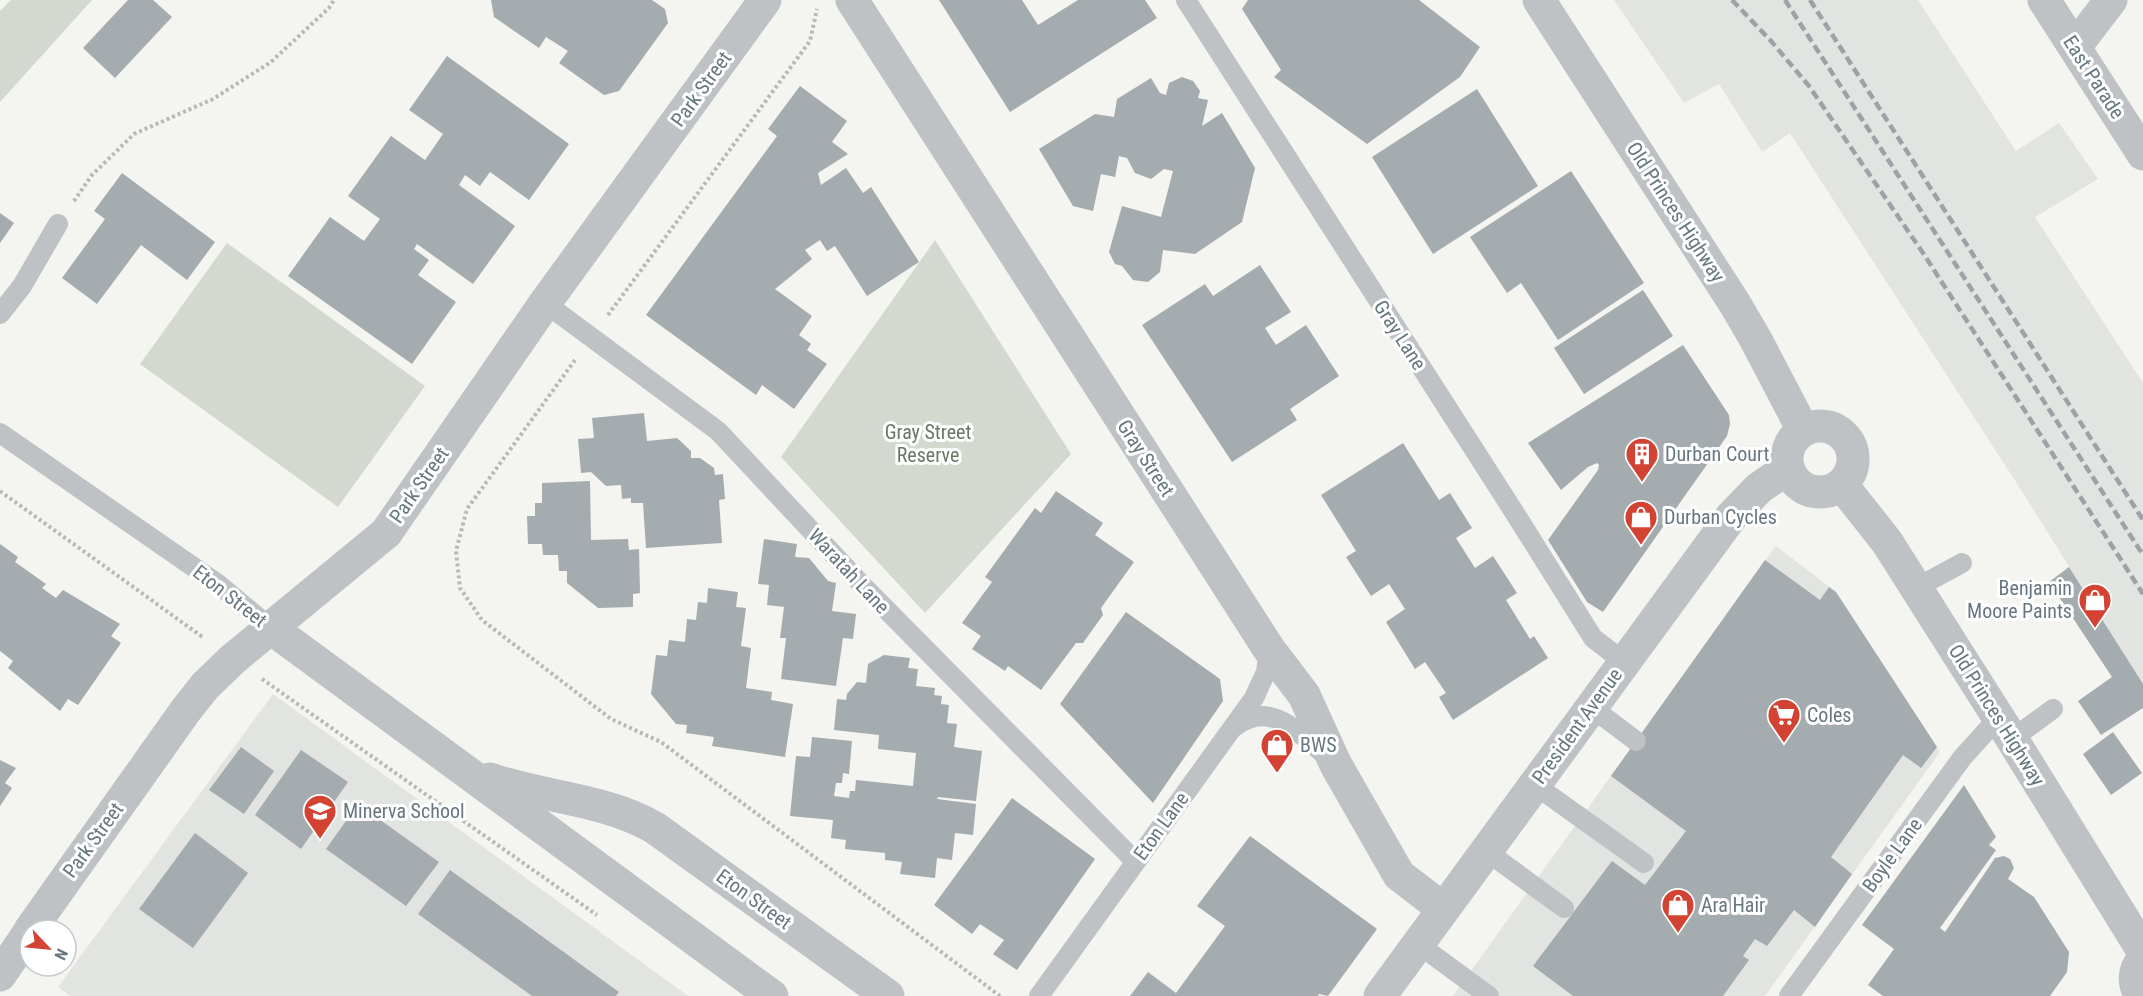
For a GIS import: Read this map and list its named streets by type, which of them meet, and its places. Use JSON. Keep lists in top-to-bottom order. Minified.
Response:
{"streets":{"street":["East Parade","Park Street","Old Princes Highway","Gray Street","Eton Street","President Avenue"],"lane":["Gray Lane","Waratah Lane","Eton Lane","Boyle Lane"]},"crossings":[["Park Street","Waratah Lane"],["Park Street","Eton Street"],["Old Princes Highway","President Avenue"],["Old Princes Highway","Boyle Lane"],["Gray Lane","President Avenue"],["Gray Street","President Avenue"],["Gray Street","Eton Lane"],["Waratah Lane","Eton Lane"]],"parks":["Gray Street Reserve"],"places":{"building":["Durban Court"],"shop":["Durban Cycles","Benjamin Moore Paints","BWS","Ara Hair"],"supermarket":["Coles"],"school or university":["Minerva School"]},"north":"bottom right"}
